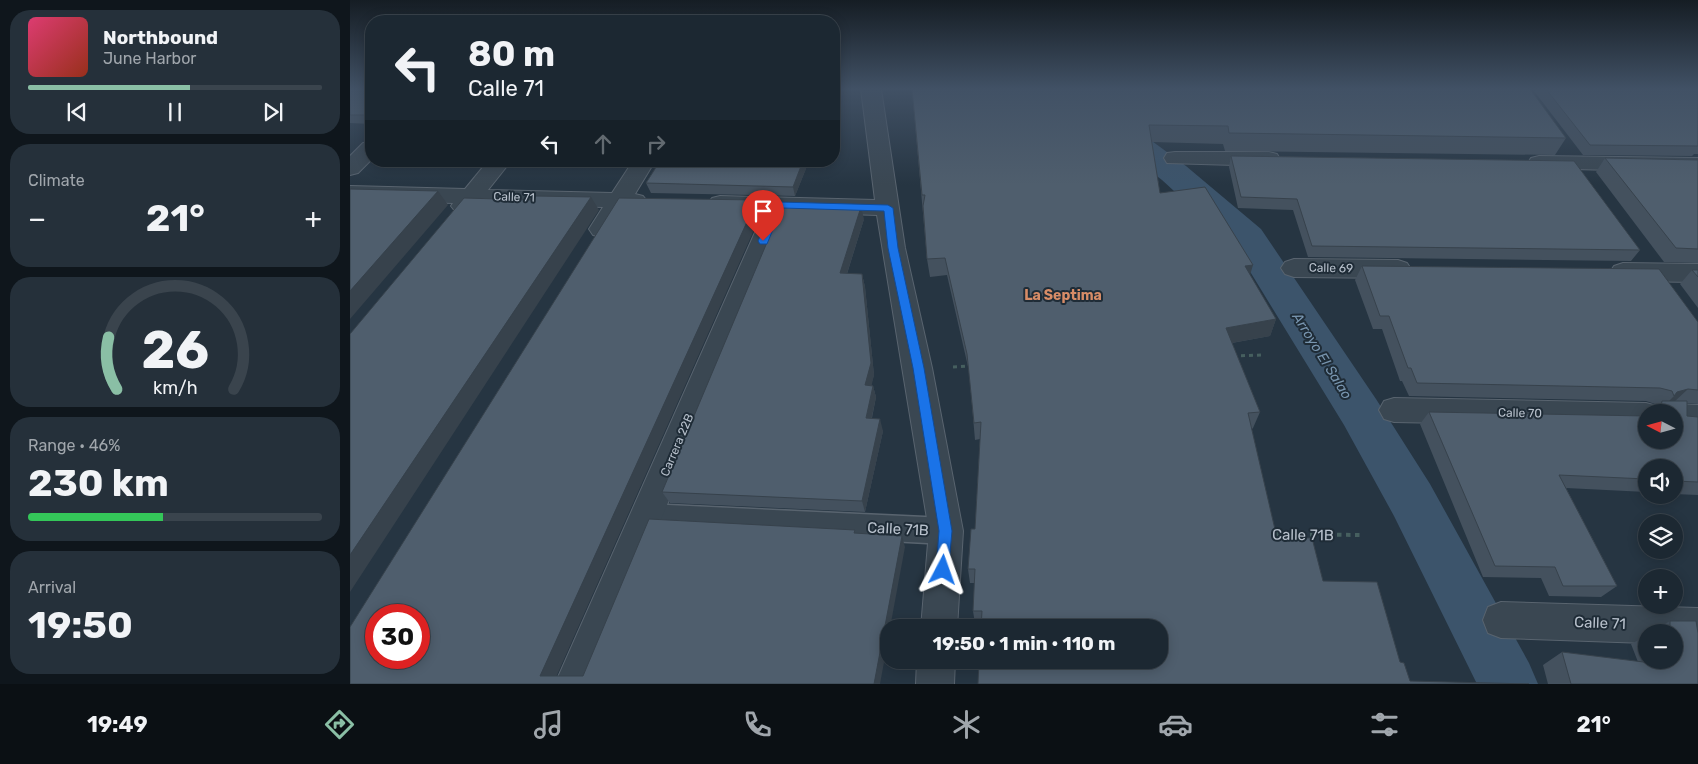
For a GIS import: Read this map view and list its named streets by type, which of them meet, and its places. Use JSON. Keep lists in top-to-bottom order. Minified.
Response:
{"streets":{"street":["Calle 71","Calle 69","Calle 70","Carrera 22B"],"lane":["Calle 71B"]},"crossings":[["Carrera 22B","Calle 71B"]],"districts":["La Septima"],"water":["Arroyo El Salao"],"north":"left","page":{"turn":["80 m","Calle 71"],"song":["Northbound","June Harbor"],"tile":["Climate",["Range · 46%","230 km"],["Arrival","19:50"]],"heat":["−","21°","+"],"map_buttons":["+","−"],"limit":"30","trip":"19:50 · 1 min · 110 m","tabs":["19:49","21°"],"gauge":["26","km/h"]}}
